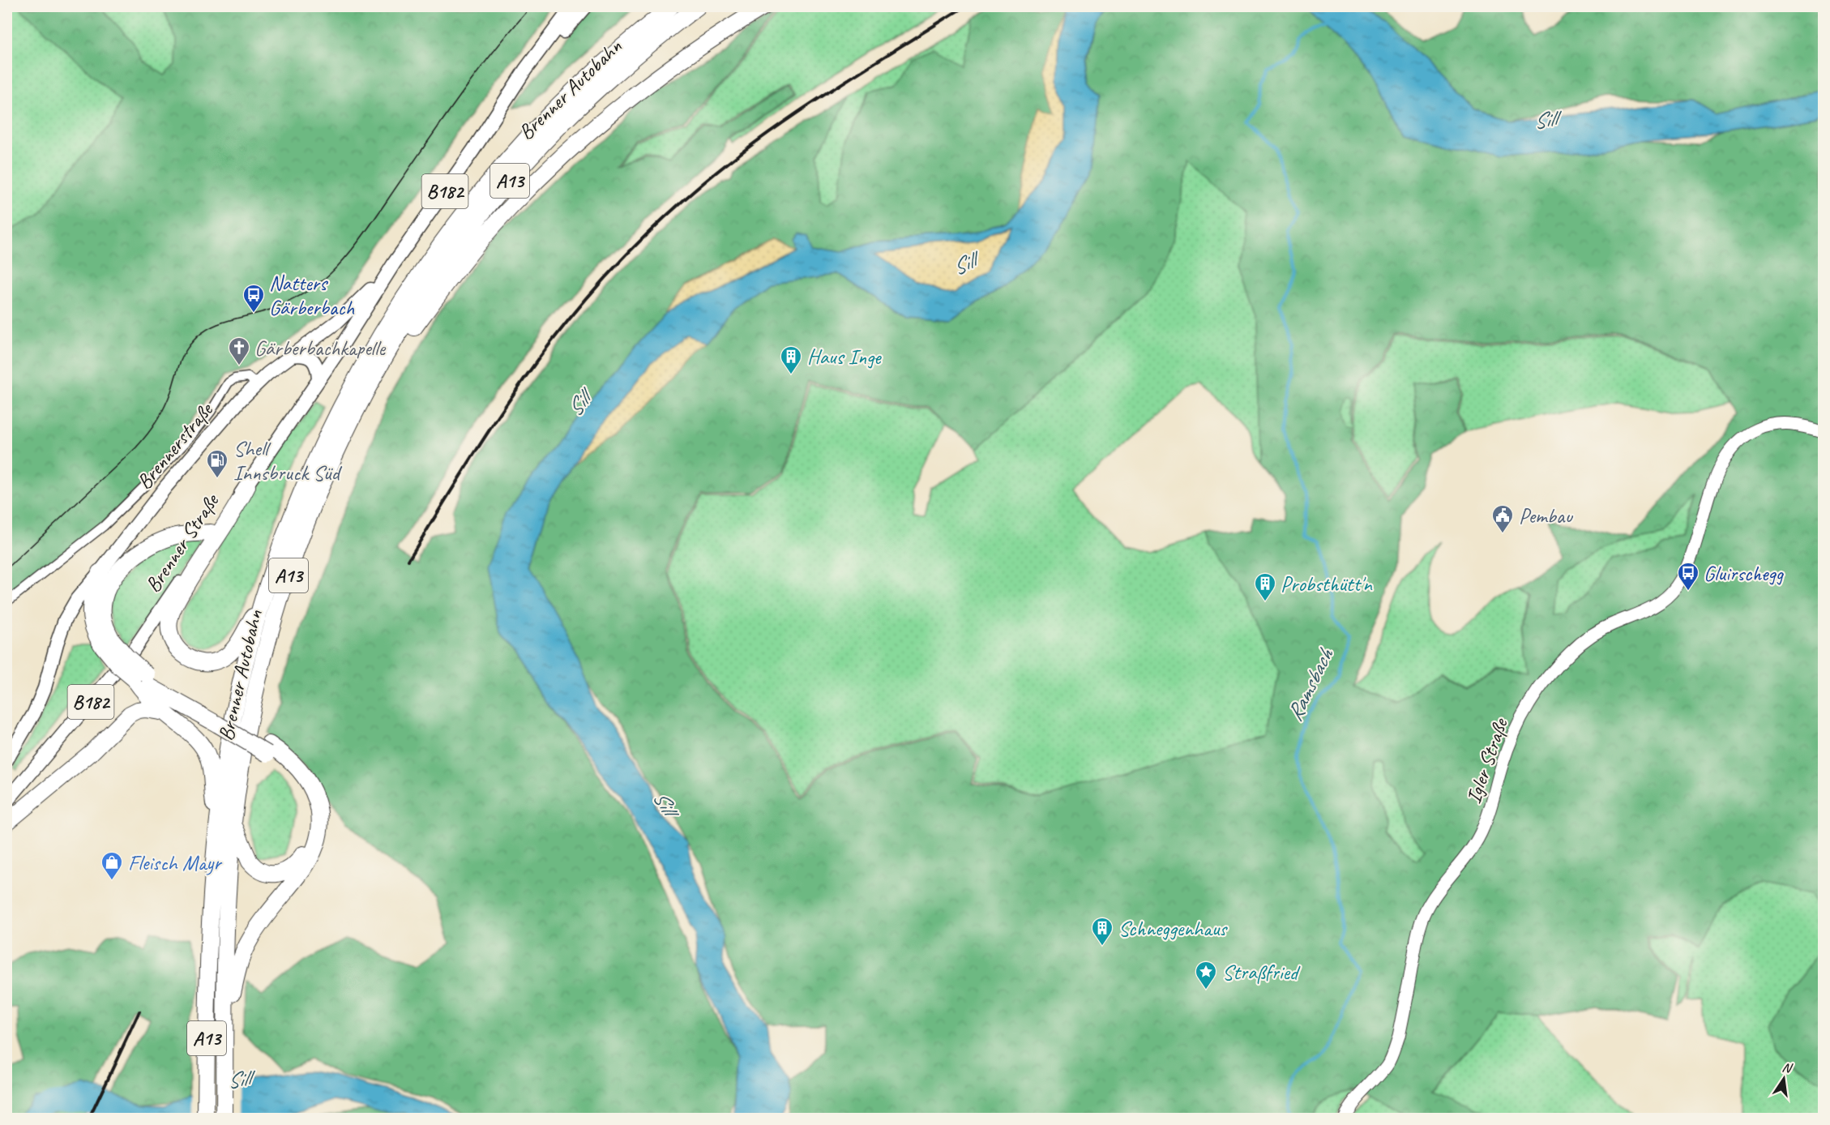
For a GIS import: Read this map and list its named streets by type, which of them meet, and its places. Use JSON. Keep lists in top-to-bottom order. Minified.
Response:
{"streets":{"highway":["Brenner Autobahn","A13"],"main road":["B182","Brennerstraße","Brenner Straße","Igler Straße"]},"crossings":[["Brenner Autobahn","A13"],["B182","Brennerstraße"],["B182","Brenner Straße"]],"water":["Sill","Ramsbach"],"places":{"bus stop":["Natters Gärberbach","Gluirschegg"],"church":["Gärberbachkapelle"],"building":["Haus Inge","Probsthütt'n","Schneggenhaus"],"fuel station":["Shell Innsbruck Süd"],"public building":["Pembau"],"shop":["Fleisch Mayr"],"place":["Straßfried"]},"north":"top"}
